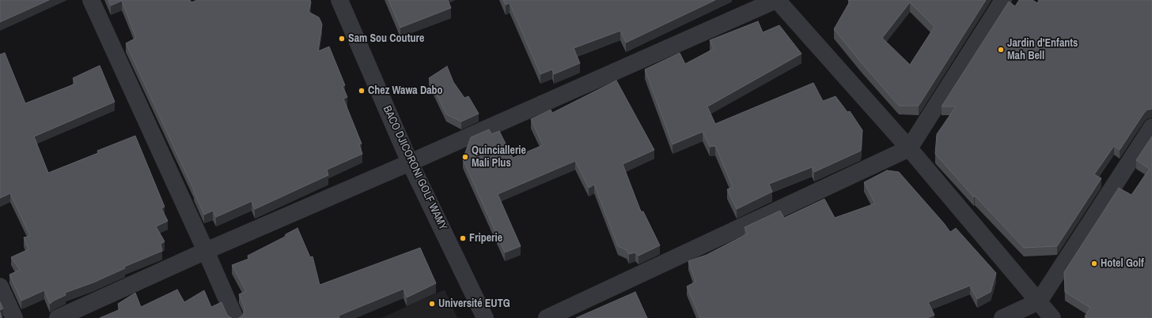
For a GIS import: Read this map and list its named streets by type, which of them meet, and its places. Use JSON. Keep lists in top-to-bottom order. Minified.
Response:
{"streets":{"street":["BACO DJICORONI GOLF WAMY"]},"places":["Sam Sou Couture","Jardin d'Enfants Mah Bell","Chez Wawa Dabo","Quinciallerie Mali Plus","Friperie","Hotel Golf","Université EUTG"]}
